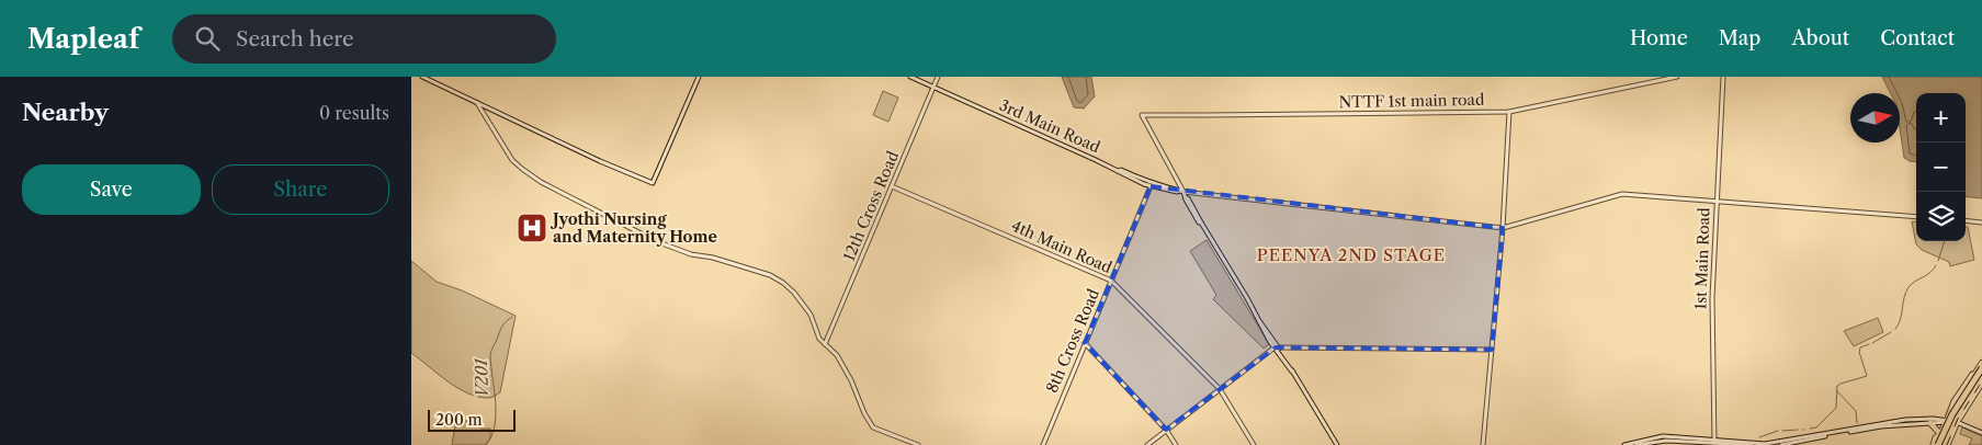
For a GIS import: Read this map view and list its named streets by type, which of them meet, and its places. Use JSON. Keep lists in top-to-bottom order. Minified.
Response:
{"streets":{"street":["NTTF 1st main road","3rd Main Road","12th Cross Road","4th Main Road","1st Main Road","8th Cross Road"]},"crossings":[["NTTF 1st main road","3rd Main Road"],["3rd Main Road","12th Cross Road"],["3rd Main Road","8th Cross Road"],["12th Cross Road","4th Main Road"],["4th Main Road","8th Cross Road"]],"districts":["PEENYA 2ND STAGE"],"water":["V201"],"places":{"hospital":["Jyothi Nursing and Maternity Home"]},"scale_bar":"200 m","north":"right","page":{"header":"Mapleaf","search":"Search here","nav":["Home","Map","About","Contact"],"heading":["Nearby","0 results"],"map_buttons":["+","−"],"buttons":["Save","Share"],"scale":"200 m"}}
